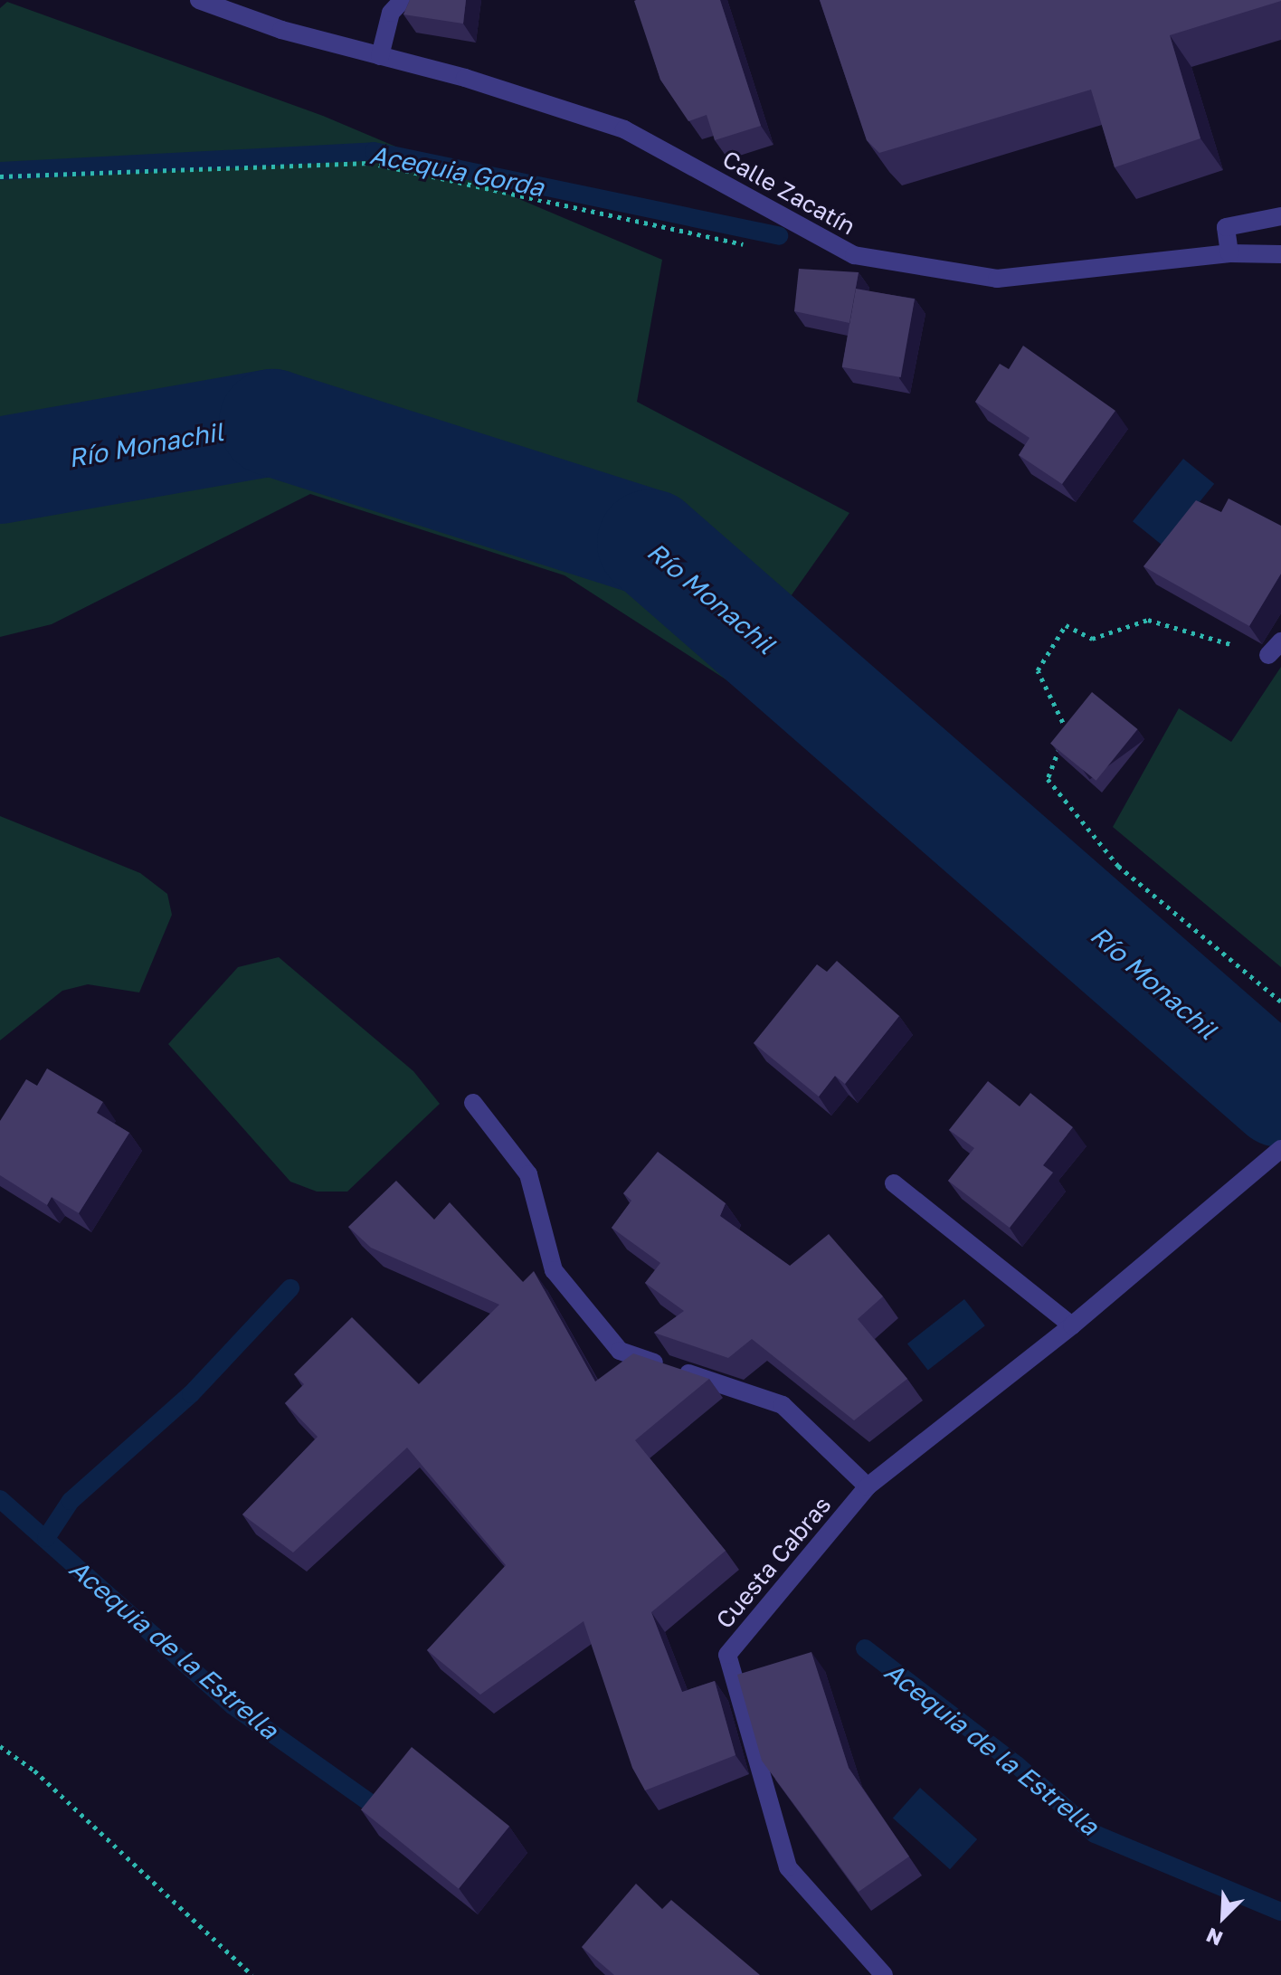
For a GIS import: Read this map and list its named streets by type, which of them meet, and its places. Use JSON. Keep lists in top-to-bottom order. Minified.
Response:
{"streets":{"street":["Calle Zacatín","Cuesta Cabras"]},"water":["Acequia Gorda","Río Monachil","Acequia de la Estrella"],"north":"bottom left"}
